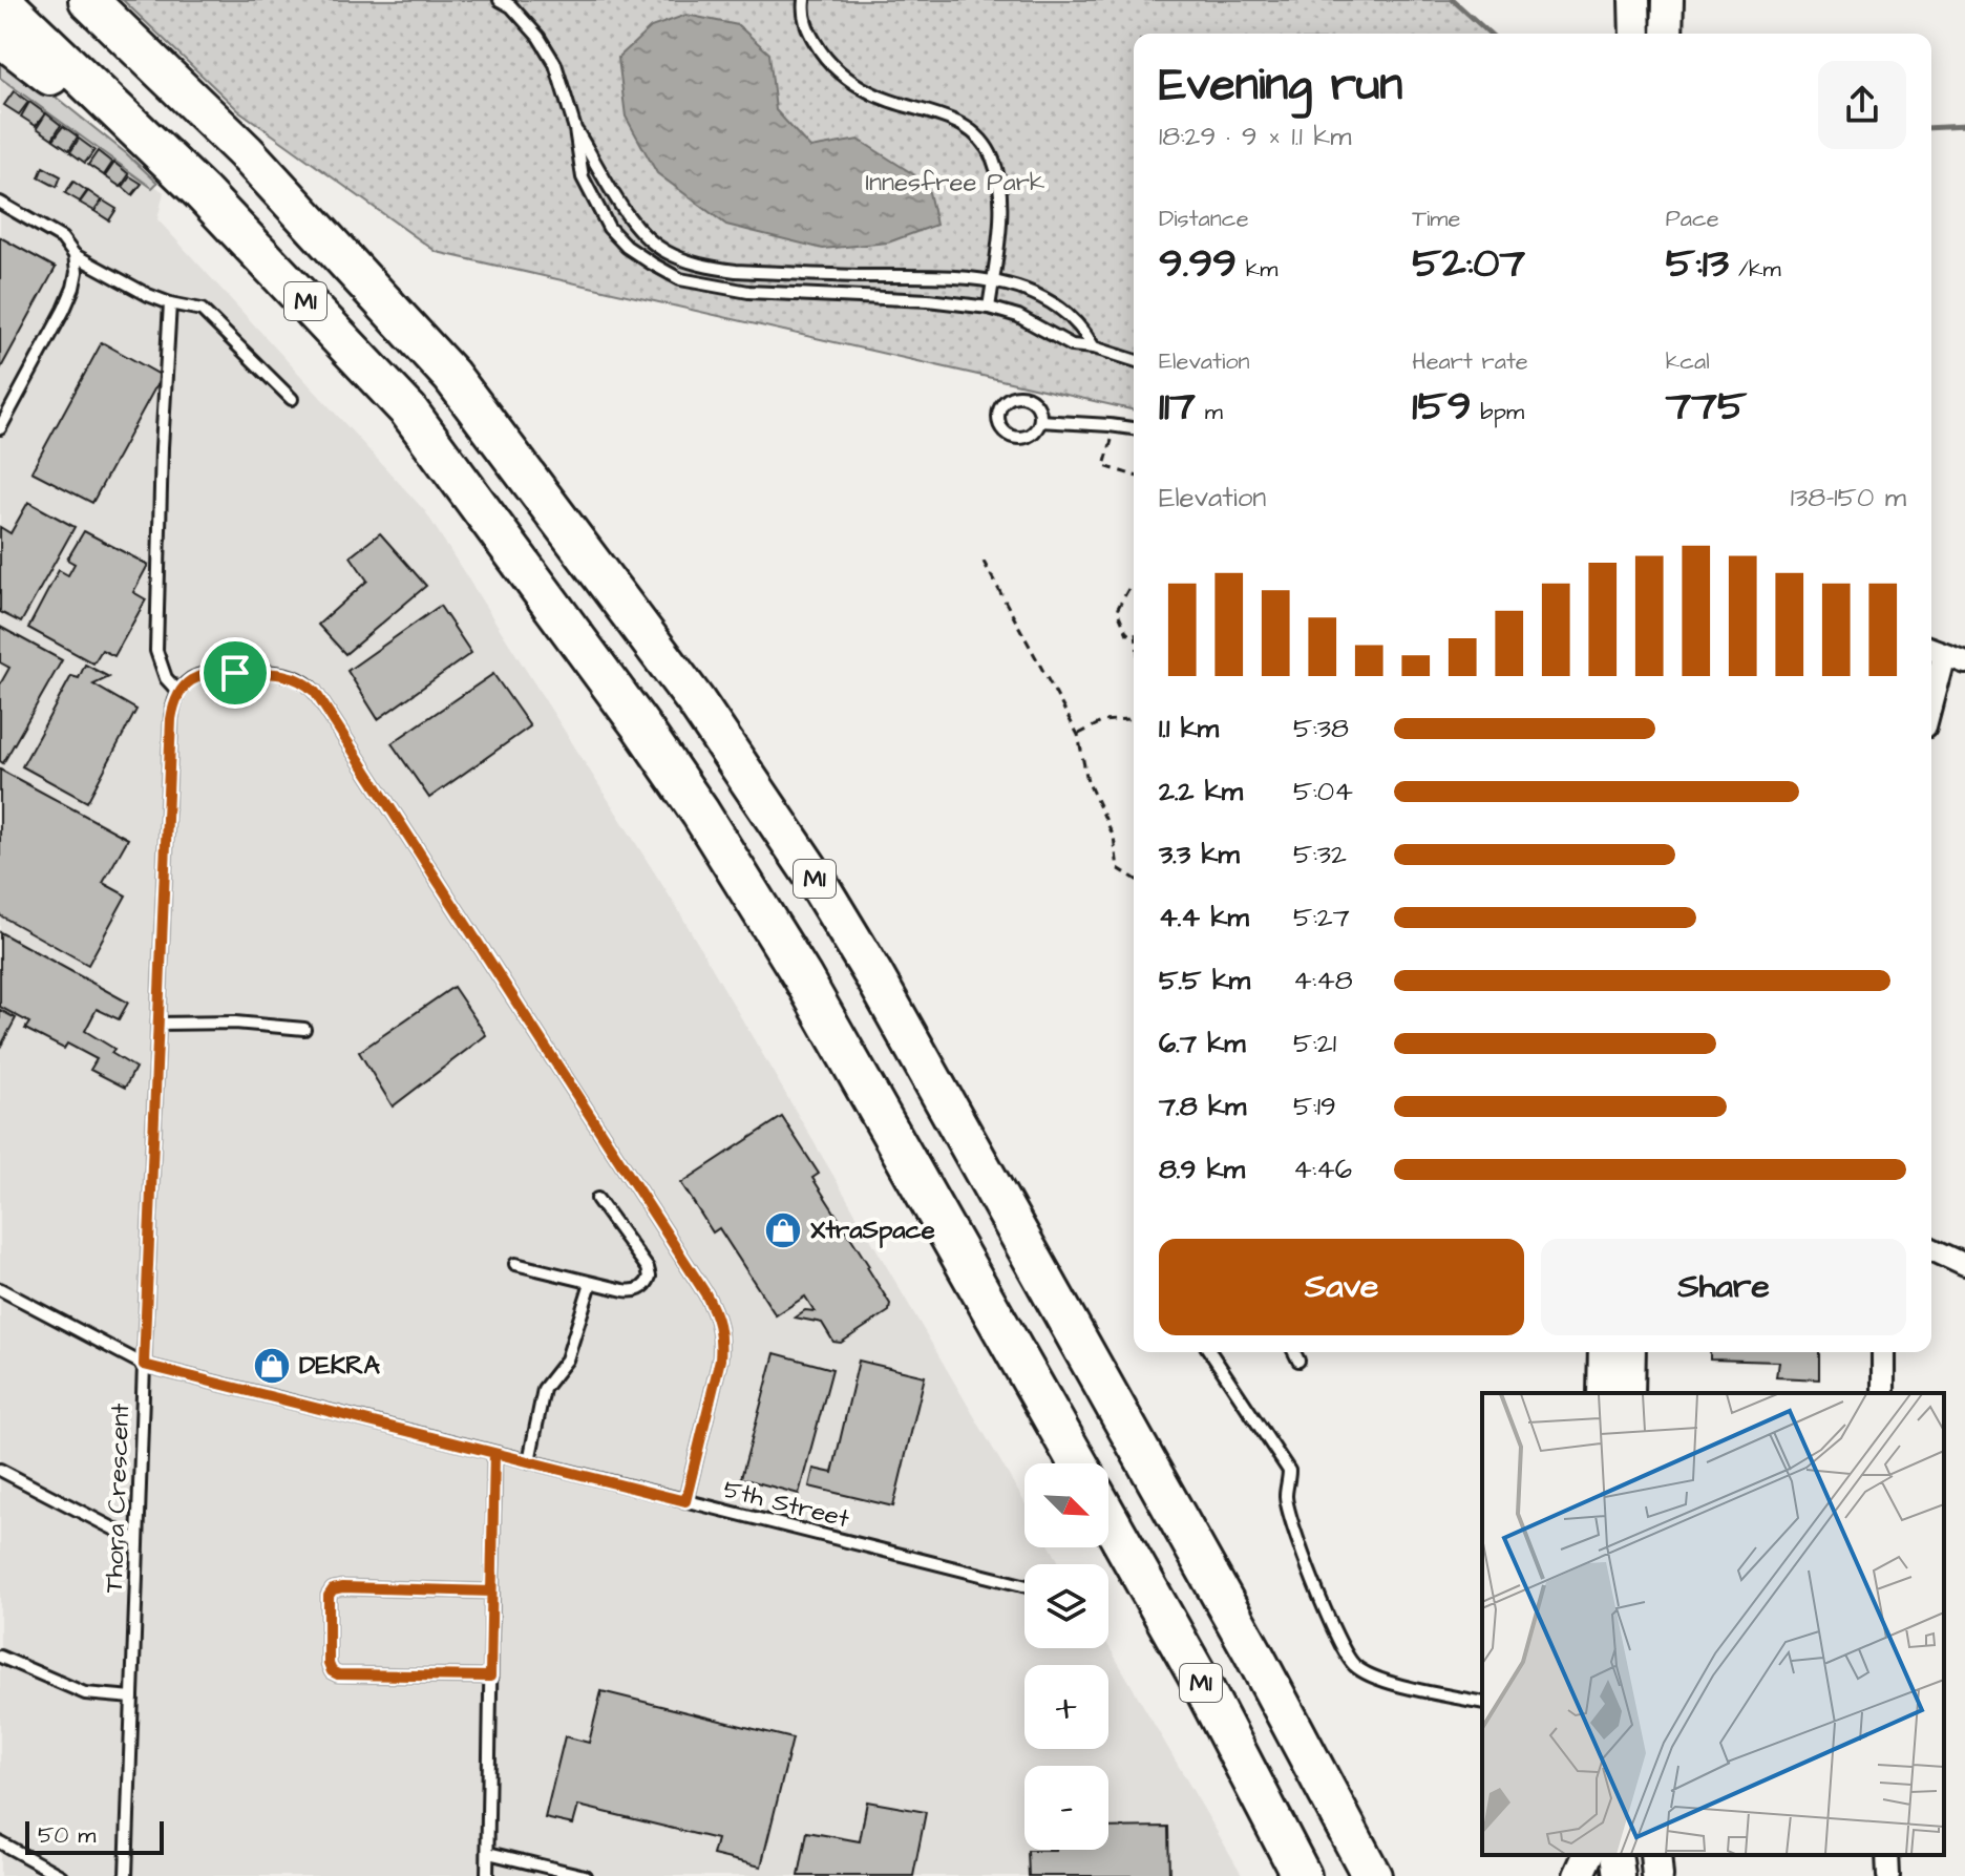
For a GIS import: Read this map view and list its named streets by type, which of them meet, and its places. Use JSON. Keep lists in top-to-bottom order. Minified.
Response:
{"streets":{"highway":["M1"],"lane":["Thora Crescent","5th Street"]},"crossings":[["Thora Crescent","5th Street"]],"parks":["Innesfree Park"],"places":{"shop":["XtraSpace","DEKRA"]},"scale_bar":"50 m","north":"bottom right","page":{"heading":["Evening run","18:29 · 9 × 1.1 km"],"stats":[["Distance","9.99 km"],["Time","52:07"],["Pace","5:13 /km"],["Elevation","117 m"],["Heart rate","159 bpm"],["kcal","775"]],"chart":["Elevation","138–150 m"],"list":[{"name":"1.1 km","note":"5:38"},{"name":"2.2 km","note":"5:04"},{"name":"3.3 km","note":"5:32"},{"name":"4.4 km","note":"5:27"},{"name":"5.5 km","note":"4:48"},{"name":"6.7 km","note":"5:21"},{"name":"7.8 km","note":"5:19"},{"name":"8.9 km","note":"4:46"}],"buttons":["Save","Share"],"map_buttons":["+","−"],"scale":"50 m"}}
